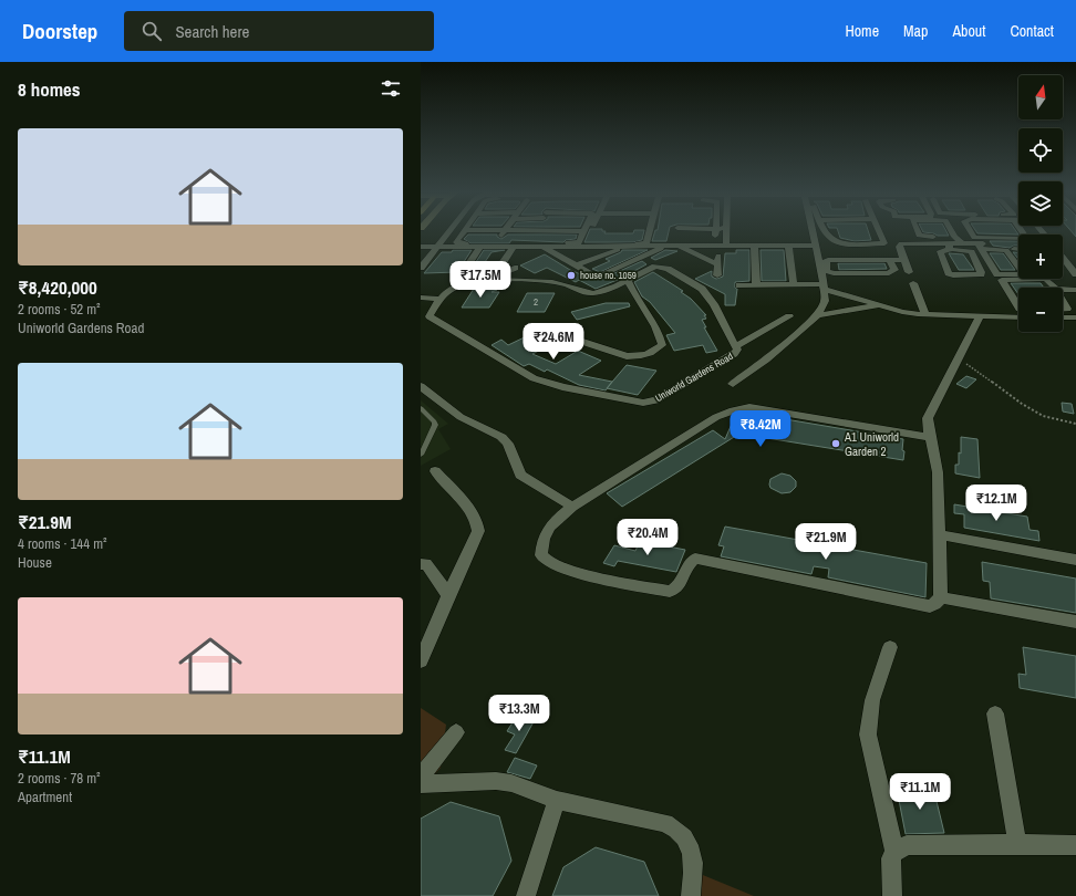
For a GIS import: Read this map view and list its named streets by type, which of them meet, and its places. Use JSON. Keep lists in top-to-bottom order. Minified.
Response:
{"streets":{"street":["Uniworld Gardens Road"]},"places":["house no. 1059","A1 Uniworld Garden 2"],"house_numbers":["2"],"north":"top","page":{"header":"Doorstep","search":"Search here","nav":["Home","Map","About","Contact"],"heading":"8 homes","map_buttons":["+","−"],"list":[{"name":"₹8,420,000","note":"2 rooms · 52 m² · Uniworld Gardens Road"},{"name":"₹21.9M","note":"4 rooms · 144 m² · House"},{"name":"₹11.1M","note":"2 rooms · 78 m² · Apartment"}],"price":["₹17.5M","₹24.6M","₹8.42M","₹12.1M","₹20.4M","₹21.9M","₹13.3M","₹11.1M"]}}
